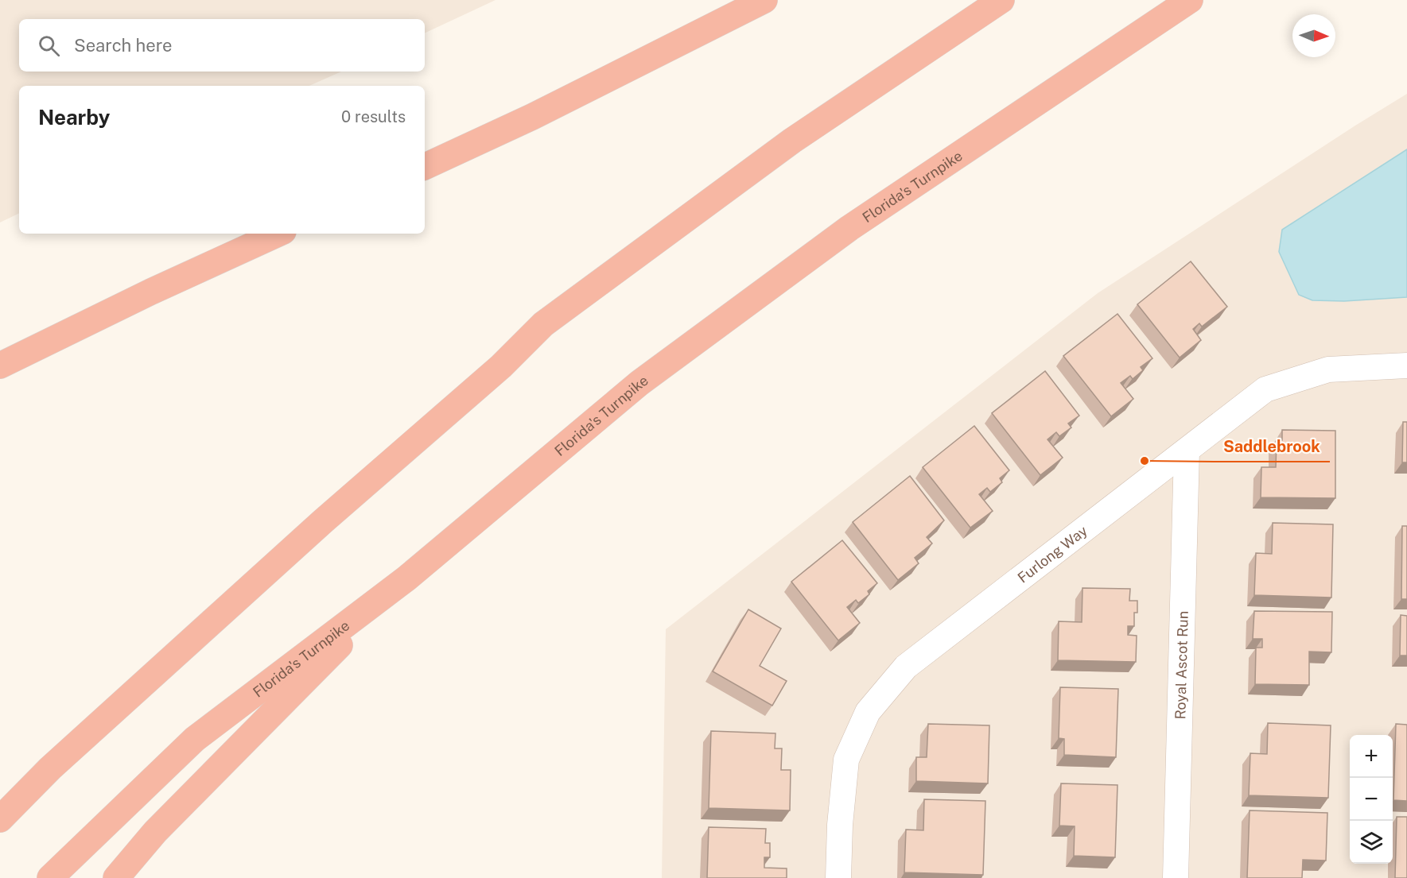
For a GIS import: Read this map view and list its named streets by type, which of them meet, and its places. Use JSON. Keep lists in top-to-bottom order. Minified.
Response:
{"streets":{"highway":["Florida's Turnpike"],"street":["Furlong Way","Royal Ascot Run"]},"crossings":[["Furlong Way","Royal Ascot Run"]],"places":["Saddlebrook"],"north":"right","page":{"search":"Search here","heading":["Nearby","0 results"],"map_buttons":["+","−"]}}
